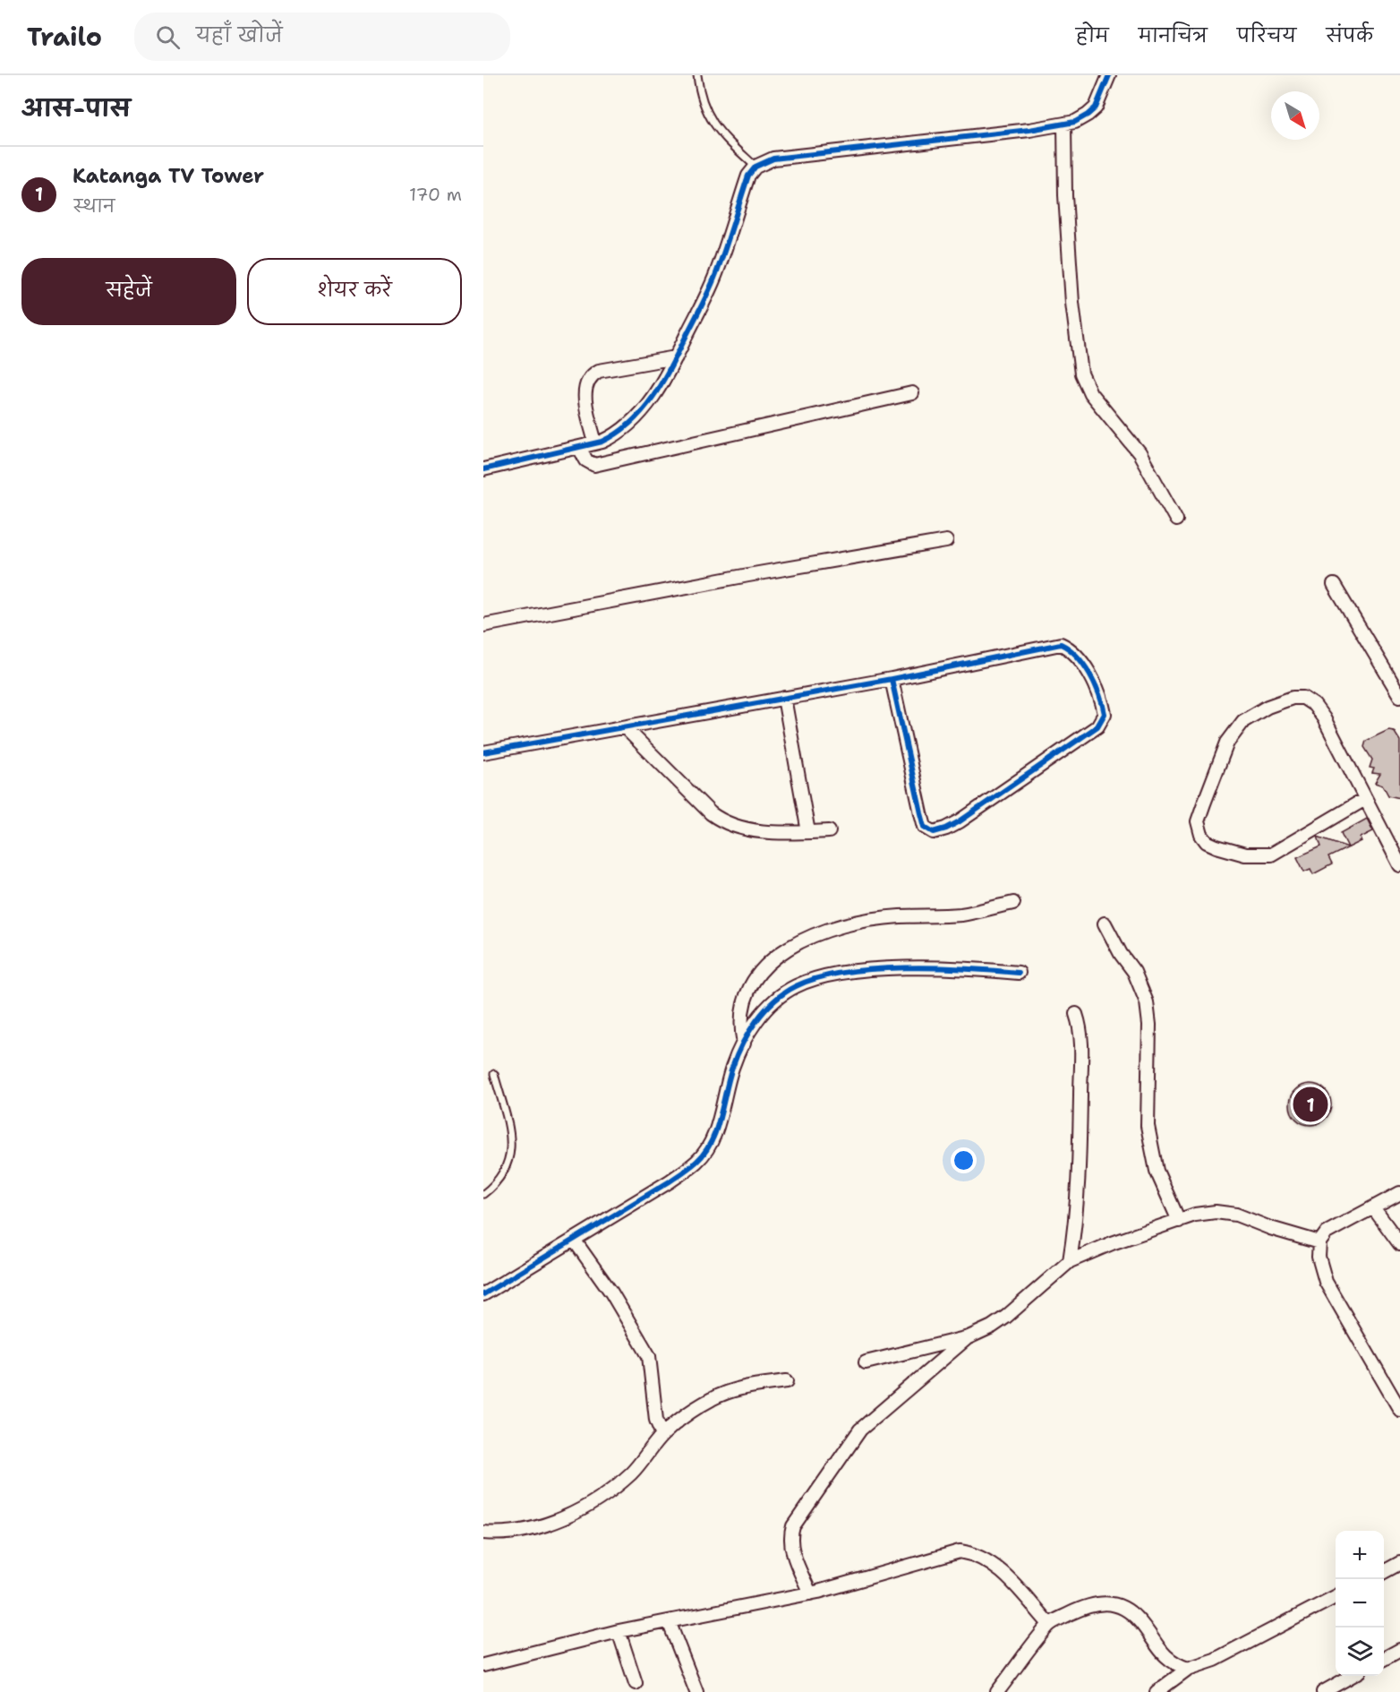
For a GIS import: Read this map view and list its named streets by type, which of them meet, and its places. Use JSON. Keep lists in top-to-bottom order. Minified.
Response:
{"north":"bottom right","page":{"header":"Trailo","search":"यहाँ खोजें","nav":["होम","मानचित्र","परिचय","संपर्क"],"heading":"आस-पास","list":[{"mark":"1","name":"Katanga TV Tower","note":"स्थान","value":"170 m"}],"buttons":["सहेजें","शेयर करें"],"pins":"1","map_buttons":["+","−"]}}
